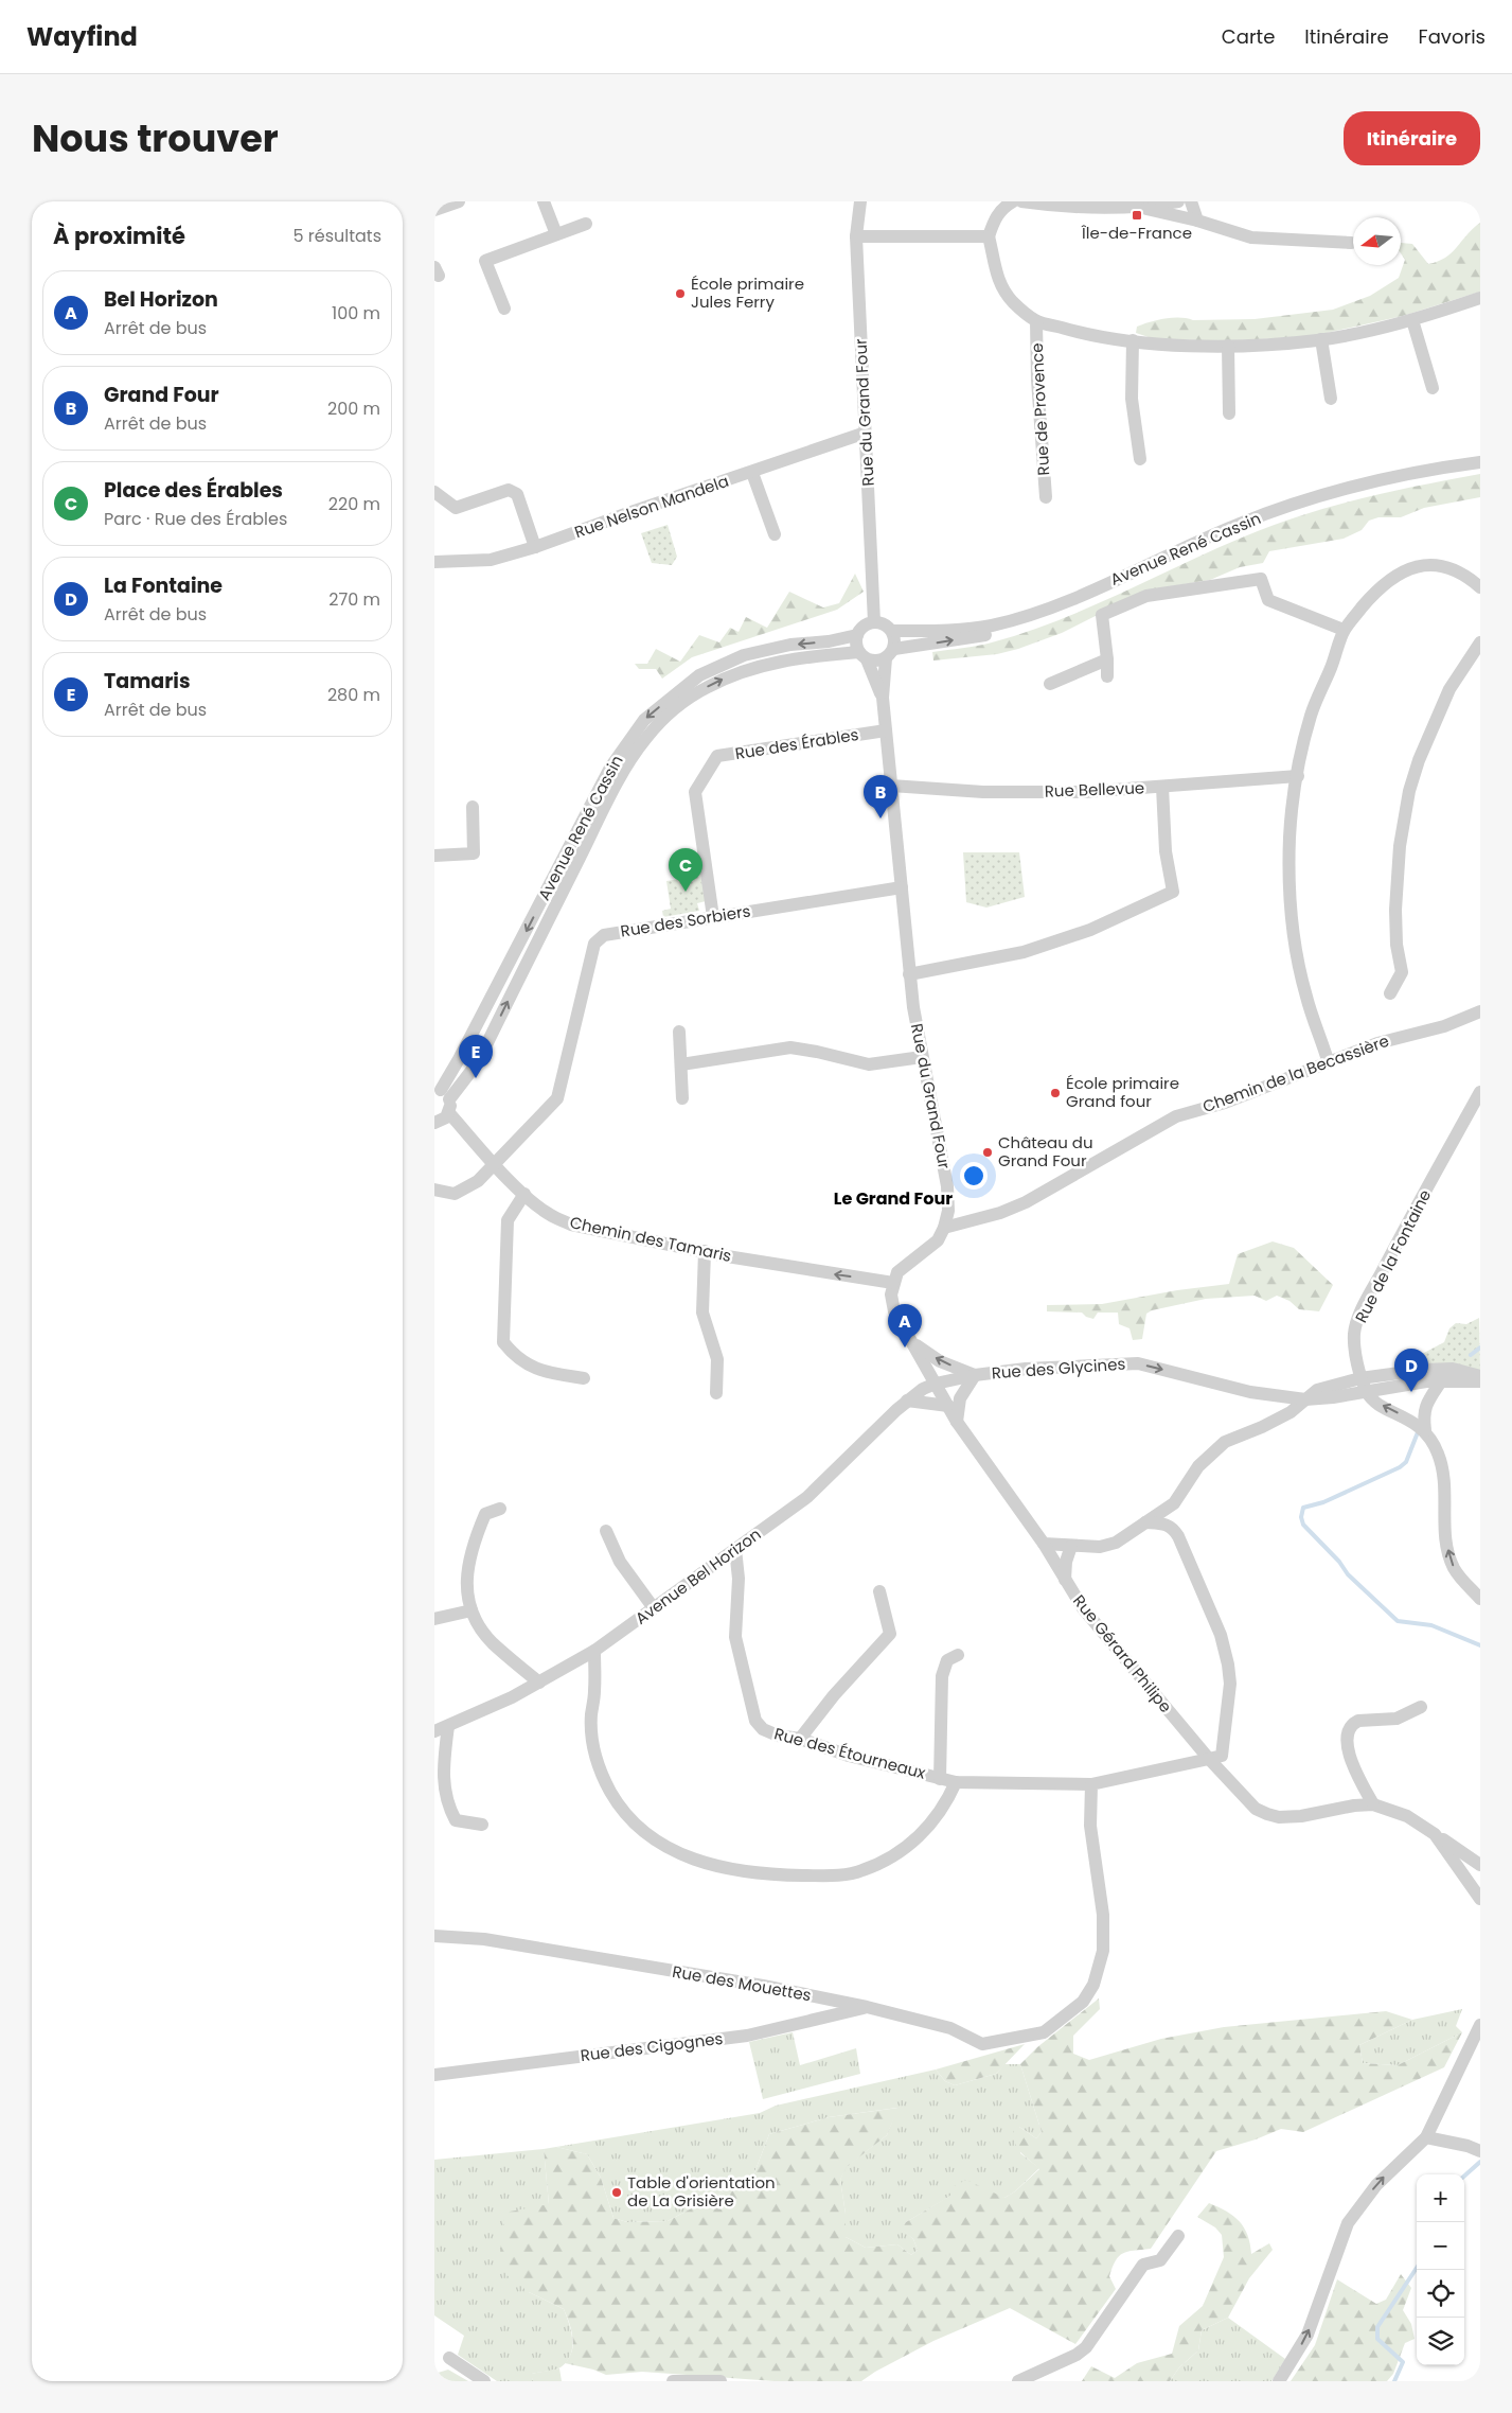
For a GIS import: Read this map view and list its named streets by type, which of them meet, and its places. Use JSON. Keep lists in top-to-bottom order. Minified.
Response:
{"streets":{"street":["Rue de Provence","Rue du Grand Four","Rue Nelson Mandela","Avenue René Cassin","Rue des Érables","Rue Bellevue","Rue des Sorbiers","Chemin de la Becassière","Chemin des Tamaris","Rue de la Fontaine","Rue des Glycines","Avenue Bel Horizon","Rue Gérard Philipe","Rue des Étourneaux","Rue des Mouettes","Rue des Cigognes"]},"crossings":[["Rue du Grand Four","Rue Nelson Mandela"],["Rue du Grand Four","Avenue René Cassin"],["Rue du Grand Four","Rue des Érables"],["Rue du Grand Four","Rue Bellevue"],["Rue du Grand Four","Rue des Sorbiers"],["Rue du Grand Four","Chemin de la Becassière"],["Rue du Grand Four","Chemin des Tamaris"],["Avenue René Cassin","Chemin des Tamaris"],["Rue des Érables","Rue des Sorbiers"],["Rue des Sorbiers","Chemin des Tamaris"],["Rue de la Fontaine","Rue des Glycines"],["Rue des Glycines","Avenue Bel Horizon"],["Avenue Bel Horizon","Rue des Étourneaux"],["Rue Gérard Philipe","Rue des Étourneaux"],["Rue des Étourneaux","Rue des Mouettes"],["Rue des Mouettes","Rue des Cigognes"]],"one_way":["Chemin des Tamaris","Rue de la Fontaine","Rue des Glycines"],"districts":["Le Grand Four"],"places":{"transit":["Île-de-France"],"other":["École primaire Jules Ferry","École primaire Grand four","Château du Grand Four","Table d'orientation de La Grisière"]},"north":"left","page":{"header":"Wayfind","nav":["Carte","Itinéraire","Favoris"],"title":"Nous trouver","buttons":"Itinéraire","heading":["À proximité","5 résultats"],"list":[{"mark":"A","name":"Bel Horizon","note":"Arrêt de bus","value":"100 m"},{"mark":"B","name":"Grand Four","note":"Arrêt de bus","value":"200 m"},{"mark":"C","name":"Place des Érables","note":"Parc · Rue des Érables","value":"220 m"},{"mark":"D","name":"La Fontaine","note":"Arrêt de bus","value":"270 m"},{"mark":"E","name":"Tamaris","note":"Arrêt de bus","value":"280 m"}],"pins":["B","C","E","A","D"],"map_buttons":["+","−"]}}
